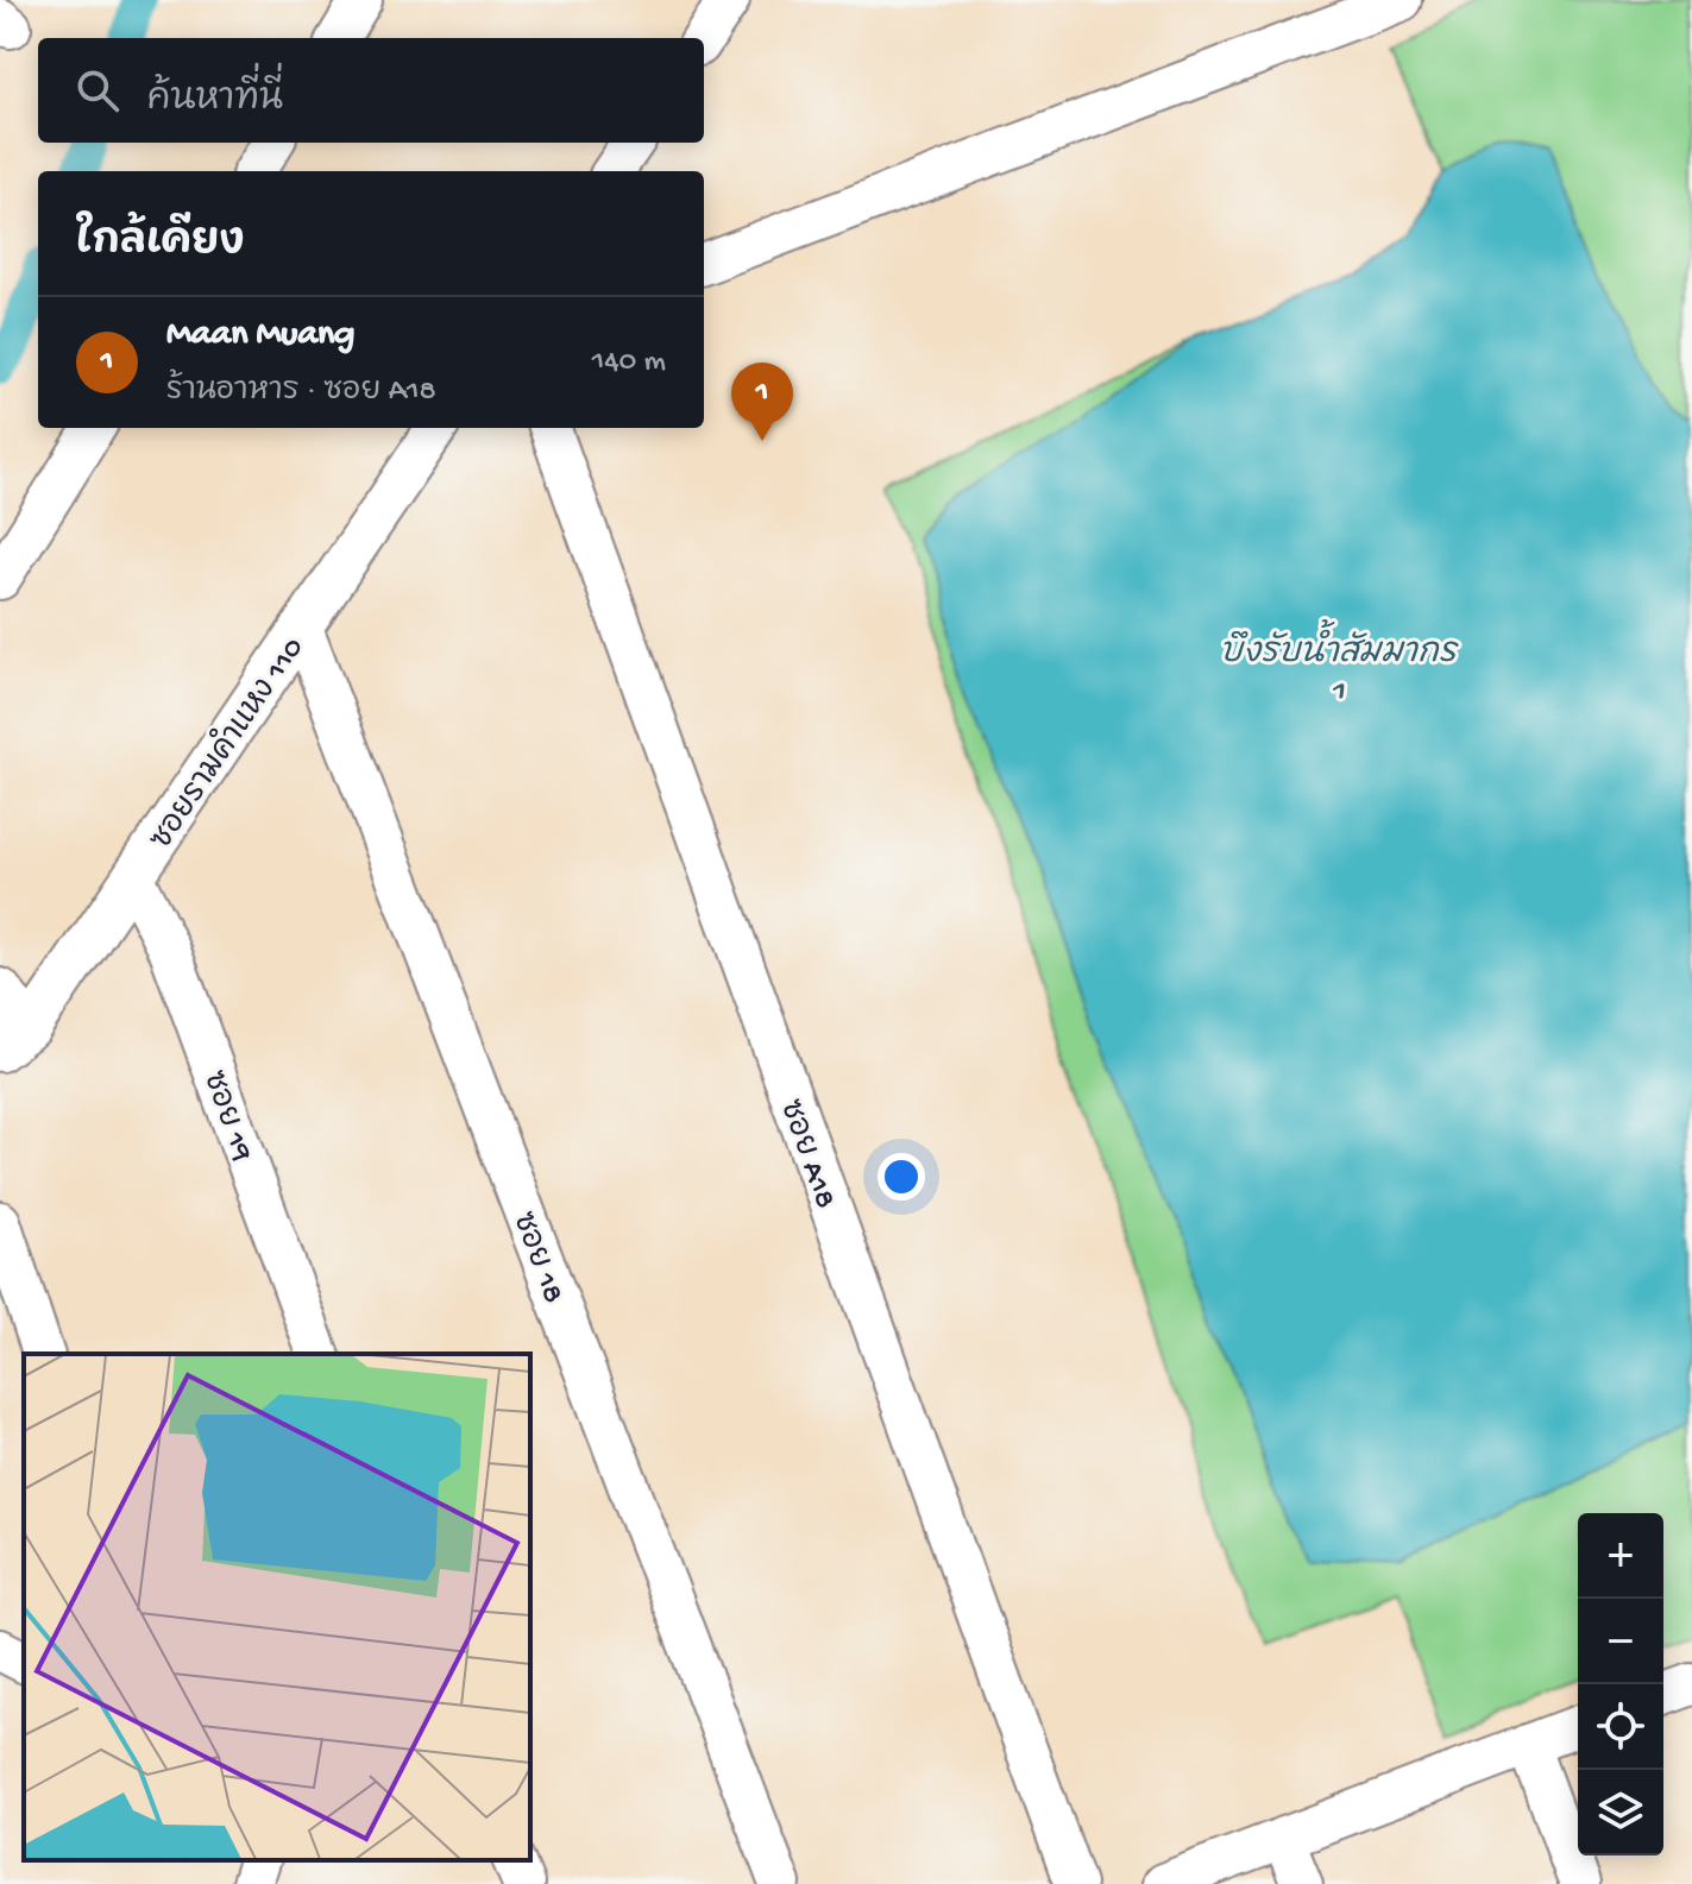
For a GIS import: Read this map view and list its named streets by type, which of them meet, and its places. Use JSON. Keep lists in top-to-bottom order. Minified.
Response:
{"streets":{"street":["ซอยรามคำแหง 110","ซอย 19","ซอย A18","ซอย 18"]},"crossings":[["ซอยรามคำแหง 110","ซอย 19"],["ซอยรามคำแหง 110","ซอย 18"]],"water":["บึงรับน้ำสัมมากร 1"],"page":{"search":"ค้นหาที่นี่","heading":"ใกล้เคียง","list":[{"mark":"1","name":"Maan Muang","note":"ร้านอาหาร · ซอย A18","value":"140 m"}],"pins":"1","map_buttons":["+","−"]}}
